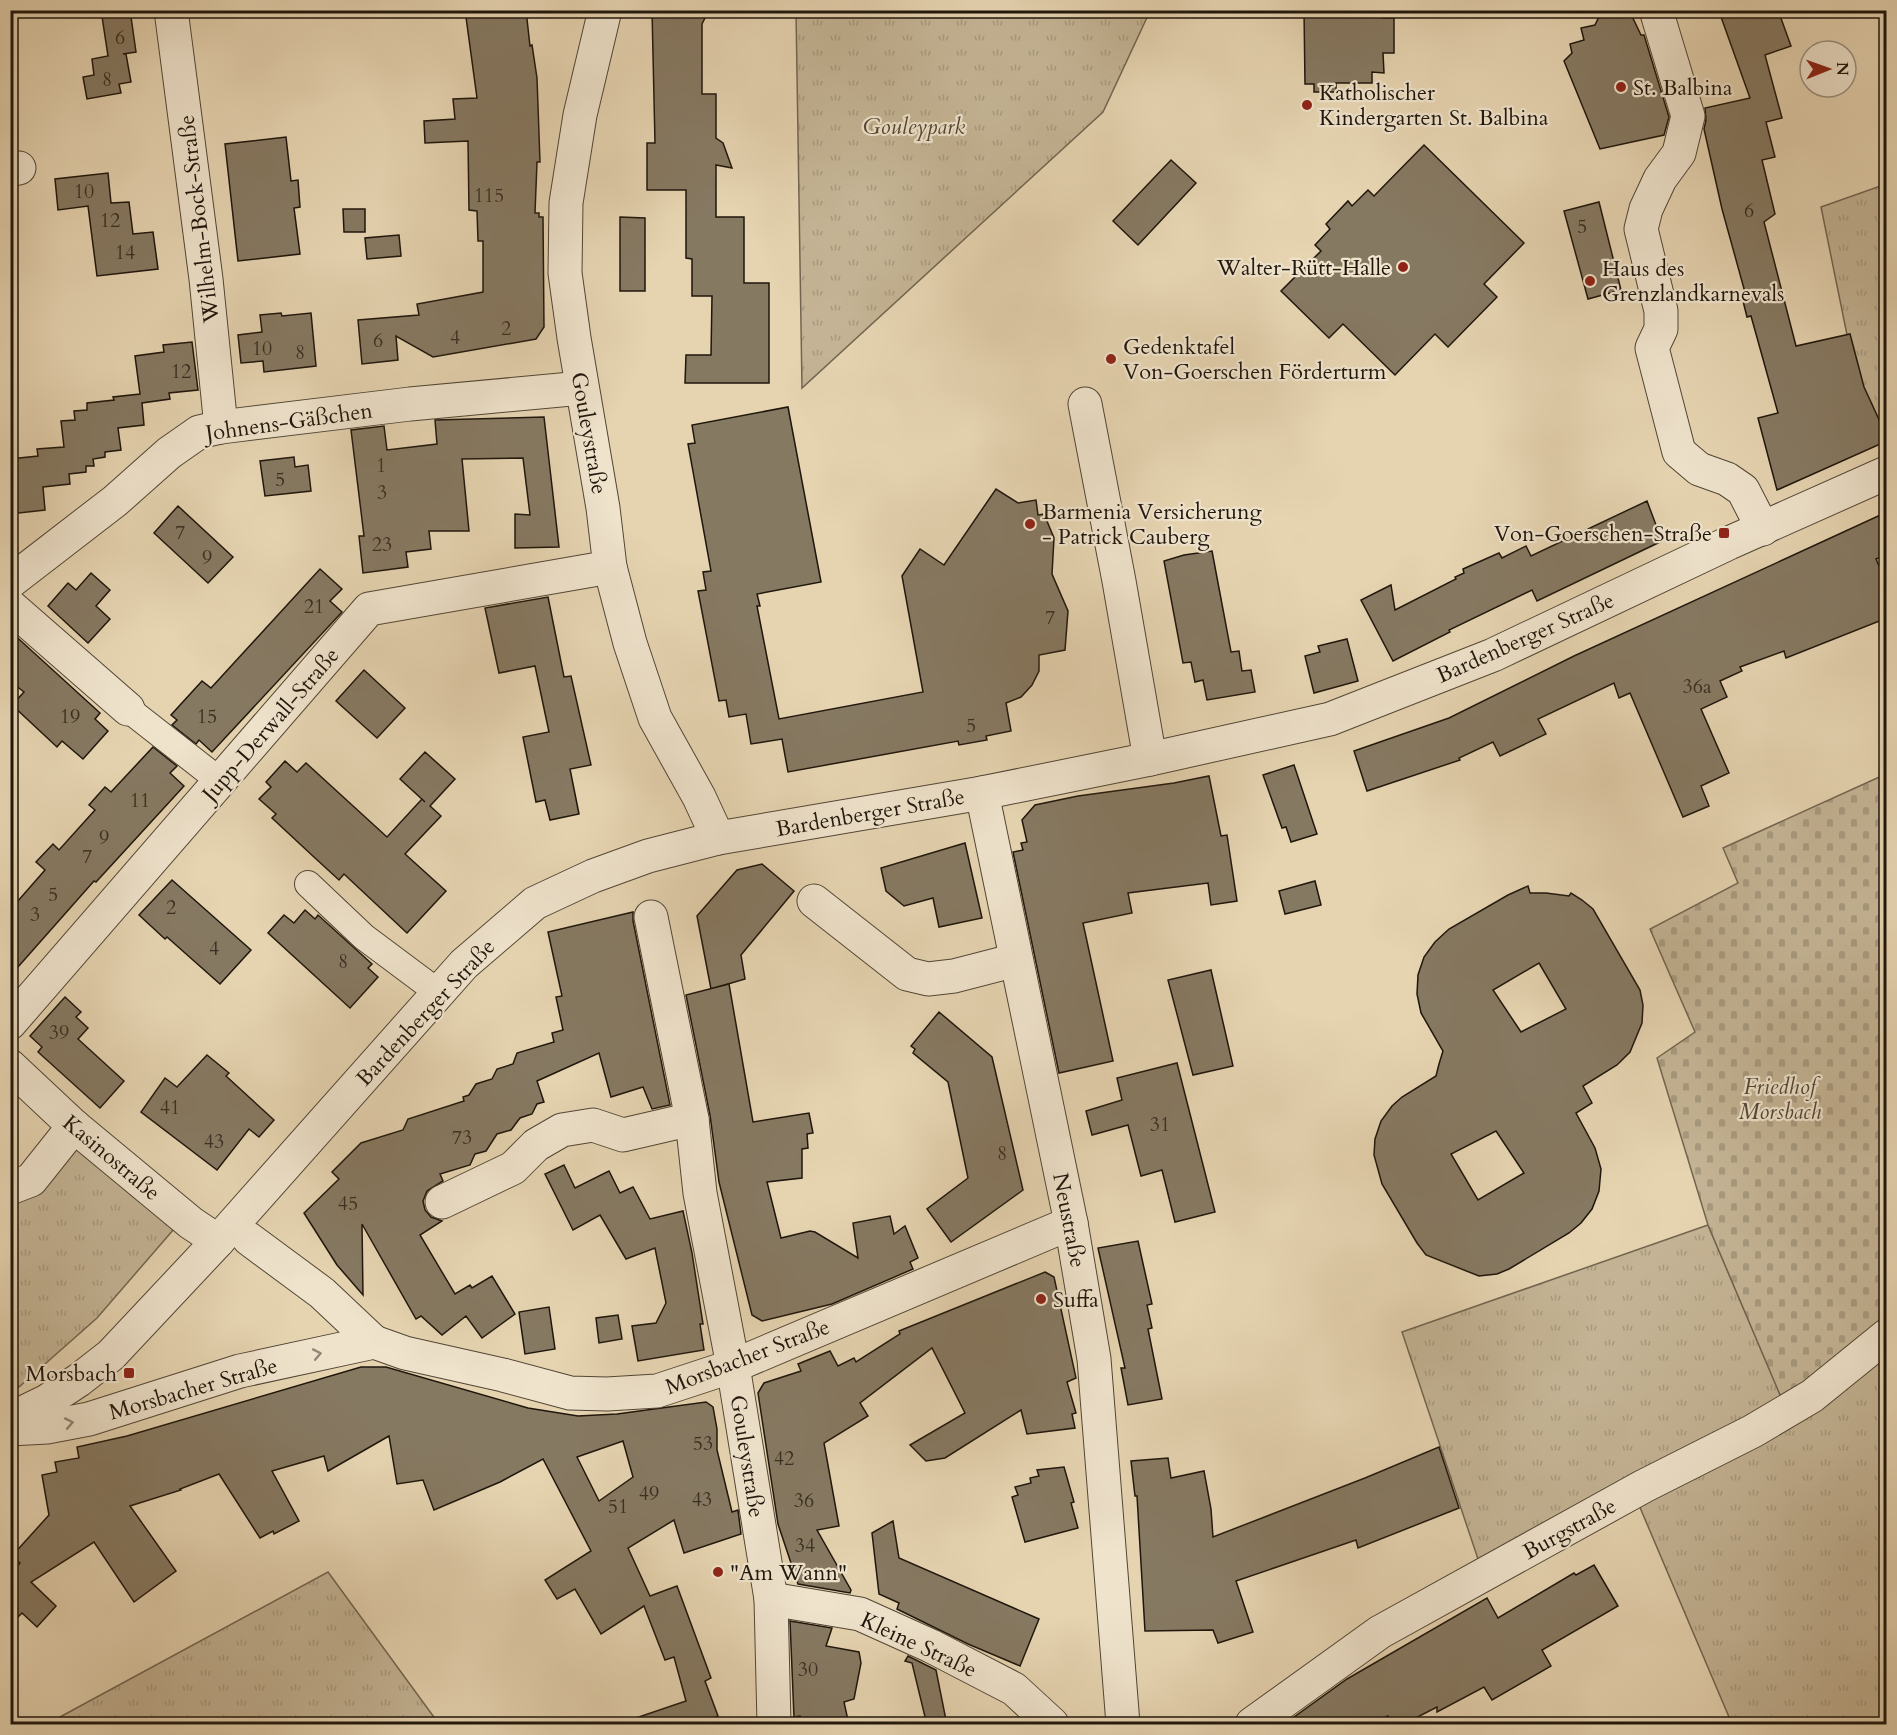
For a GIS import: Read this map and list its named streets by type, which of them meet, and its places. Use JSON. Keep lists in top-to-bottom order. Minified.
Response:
{"streets":{"street":["Wilhelm-Bock-Straße","Johnens-Gäßchen","Gouleystraße","Bardenberger Straße","Jupp-Derwall-Straße","Kasinostraße","Neustraße","Morsbacher Straße","Burgstraße","Kleine Straße"]},"crossings":[["Wilhelm-Bock-Straße","Johnens-Gäßchen"],["Johnens-Gäßchen","Gouleystraße"],["Gouleystraße","Bardenberger Straße"],["Gouleystraße","Jupp-Derwall-Straße"],["Gouleystraße","Morsbacher Straße"],["Gouleystraße","Kleine Straße"],["Bardenberger Straße","Kasinostraße"],["Bardenberger Straße","Neustraße"],["Bardenberger Straße","Morsbacher Straße"],["Kasinostraße","Morsbacher Straße"],["Neustraße","Morsbacher Straße"]],"parks":["Gouleypark","Friedhof Morsbach"],"places":{"other":["St. Balbina","Katholischer Kindergarten St. Balbina","Walter-Rütt-Halle","Haus des Grenzlandkarnevals","Gedenktafel Von-Goerschen Förderturm","Barmenia Versicherung - Patrick Cauberg","Suffa","\"Am Wann\""],"transit":["Von-Goerschen-Straße","Morsbach"]},"house_numbers":["6","8","10","115","6","12","5","14","2","4","6","10","8","12","1","5","3","7","23","9","21","7","36a","19","15","5","11","9","7","5","2","3","4","8","39","41","31","73","43","8","45","53","42","49","43","36","51","34","30"],"north":"right"}
